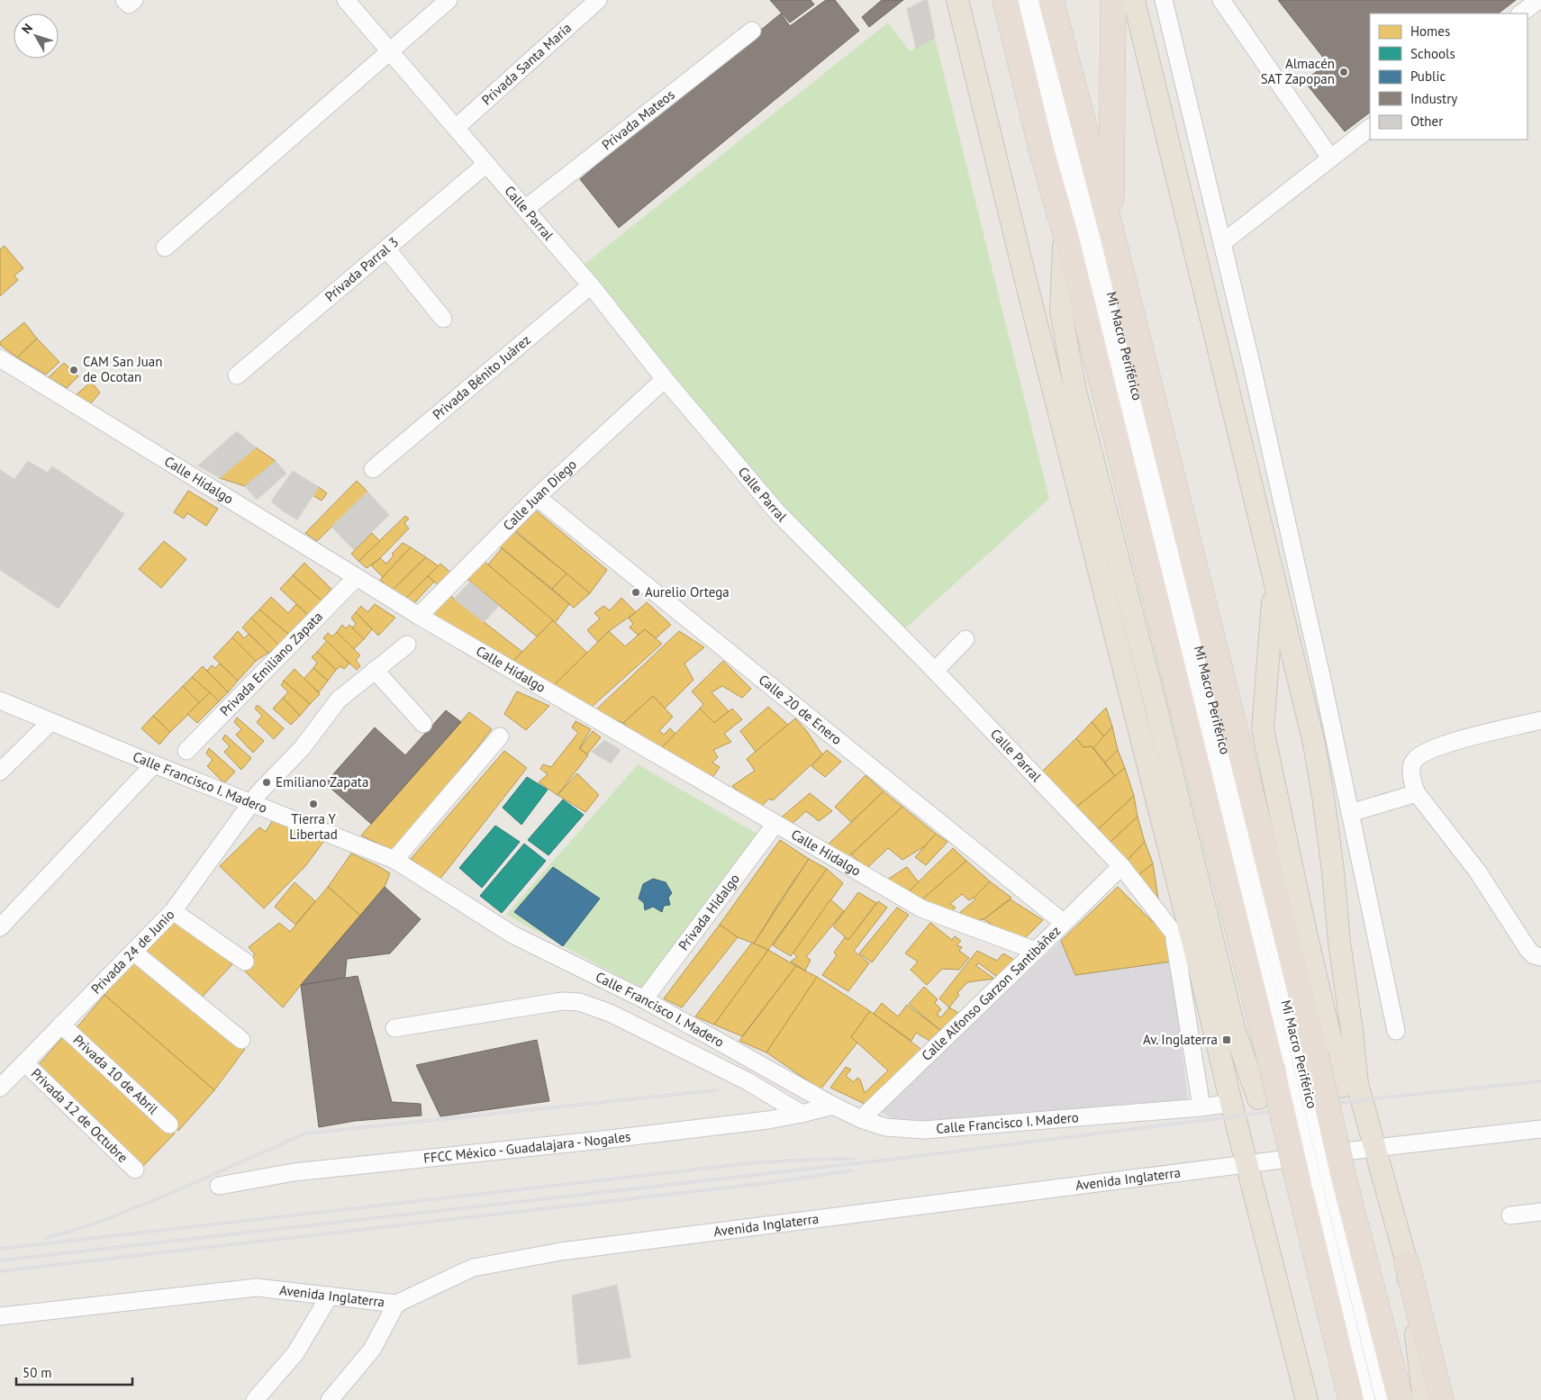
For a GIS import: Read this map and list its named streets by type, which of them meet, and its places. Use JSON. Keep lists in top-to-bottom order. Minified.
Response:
{"streets":{"main road":["Calle Francisco I. Madero"],"street":["Privada Santa María","Privada Mateos","Calle Parral","Privada Parral 3","Mi Macro Periférico","Privada Bénito Juàrez","Calle Hidalgo","Calle Juan Diego","Privada Emiliano Zapata","Calle 20 de Enero","Privada Hidalgo","Privada 24 de Junio","Calle Alfonso Garzon Santibáñez","Privada 10 de Abril","Privada 12 de Octubre","FFCC México - Guadalajara - Nogales","Avenida Inglaterra"]},"crossings":[["Privada Santa María","Calle Parral"],["Privada Mateos","Calle Parral"],["Calle Parral","Privada Parral 3"],["Calle Parral","Privada Bénito Juàrez"],["Calle Parral","Calle Juan Diego"],["Calle Parral","Calle Alfonso Garzon Santibáñez"],["Calle Hidalgo","Calle Juan Diego"],["Calle Hidalgo","Privada Emiliano Zapata"],["Calle Hidalgo","Privada Hidalgo"],["Calle Hidalgo","Calle Alfonso Garzon Santibáñez"],["Calle Juan Diego","Calle 20 de Enero"],["Calle 20 de Enero","Calle Alfonso Garzon Santibáñez"],["Calle Francisco I. Madero","Privada Hidalgo"],["Calle Francisco I. Madero","Privada 24 de Junio"],["Calle Francisco I. Madero","Calle Alfonso Garzon Santibáñez"],["Calle Francisco I. Madero","FFCC México - Guadalajara - Nogales"],["Privada 24 de Junio","Privada 10 de Abril"],["Privada 24 de Junio","Privada 12 de Octubre"]],"places":{"other":["Almacén SAT Zapopan","CAM San Juan de Ocotan","Aurelio Ortega","Emiliano Zapata","Tierra Y Libertad"],"transit":["Av. Inglaterra"]},"legend":["Homes","Schools","Public","Industry","Other"],"scale_bar":"50 m","north":"top left"}
